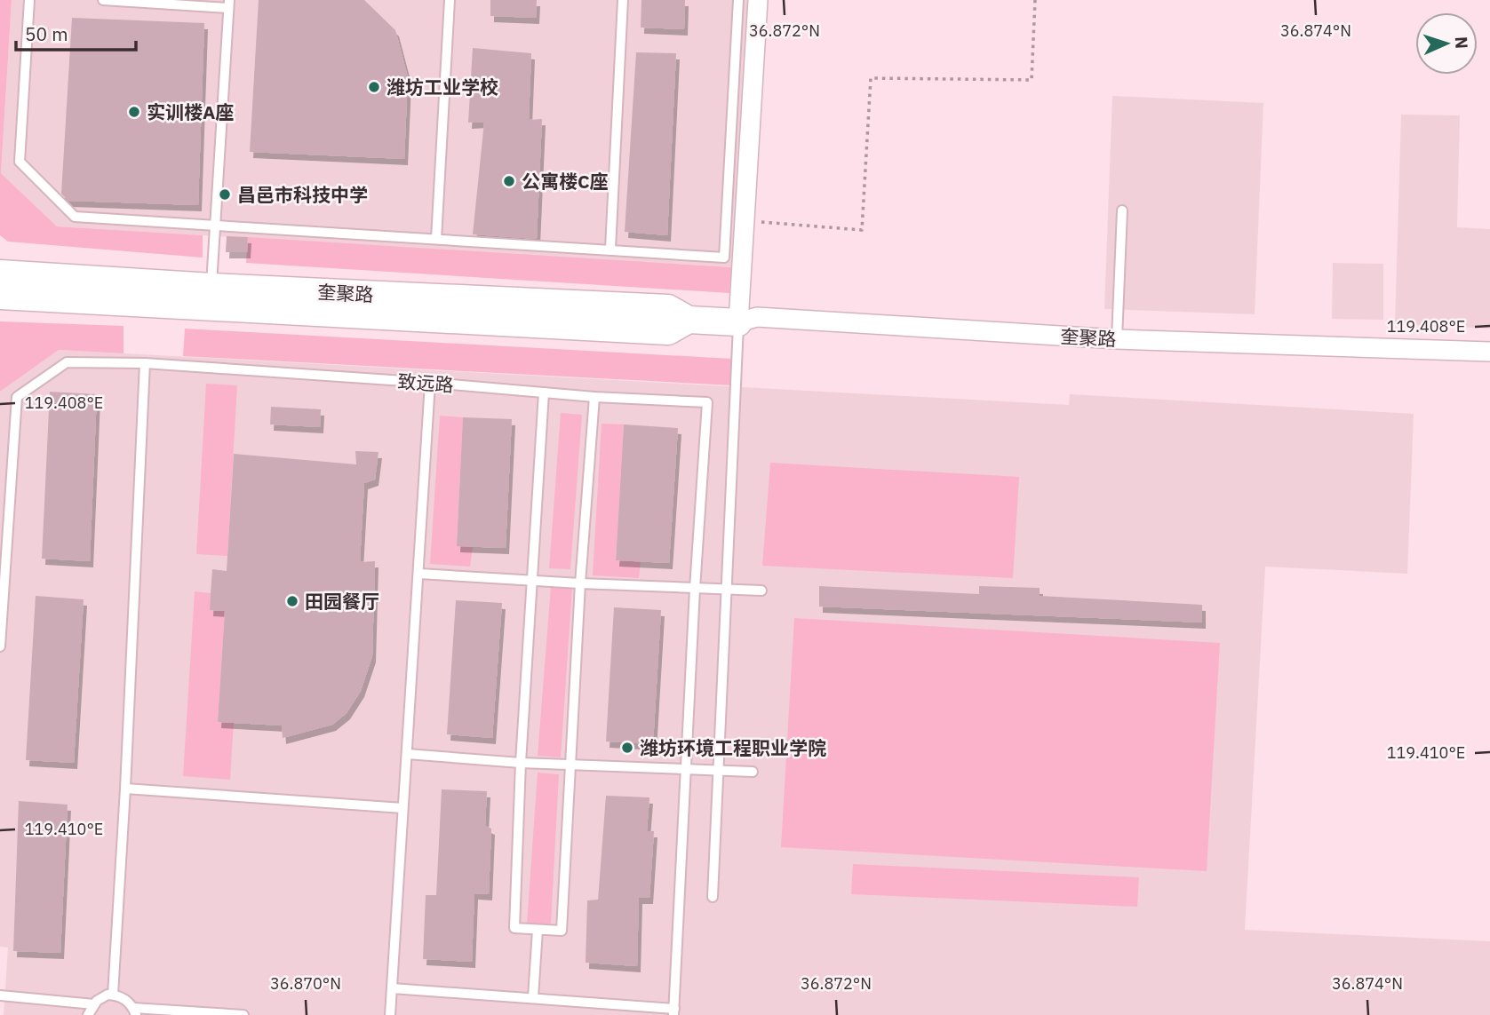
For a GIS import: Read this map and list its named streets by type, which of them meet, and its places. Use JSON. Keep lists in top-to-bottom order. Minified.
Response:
{"streets":{"street":["奎聚路"],"lane":["致远路"]},"places":["潍坊工业学校","实训楼A座","公寓楼C座","昌邑市科技中学","田园餐厅","潍坊环境工程职业学院"],"scale_bar":"50 m","north":"right","coordinates":["36.872°N","36.874°N","119.408°E","119.410°E","36.870°N"]}
